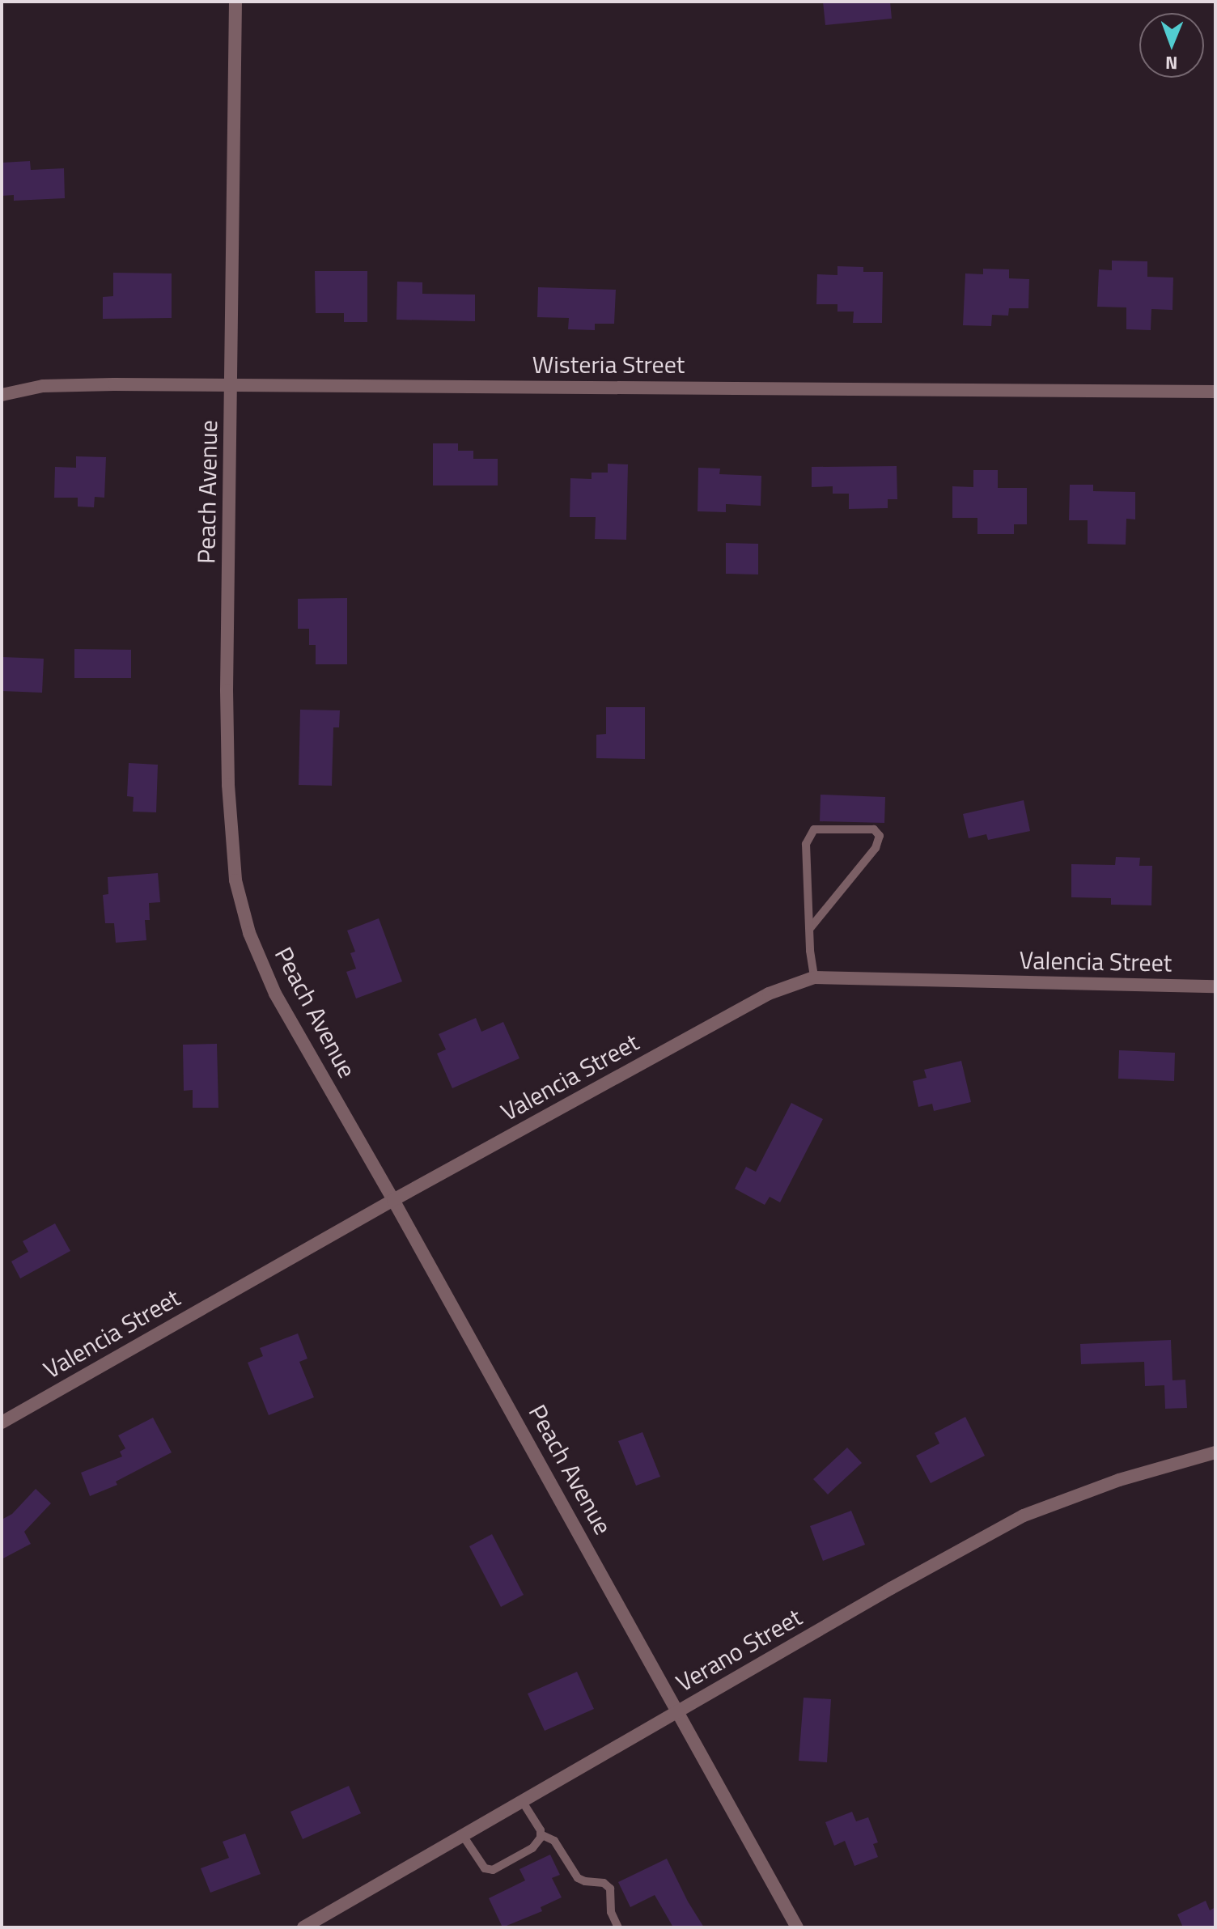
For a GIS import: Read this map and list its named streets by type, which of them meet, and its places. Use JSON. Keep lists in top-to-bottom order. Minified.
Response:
{"streets":{"street":["Wisteria Street","Peach Avenue","Valencia Street","Verano Street"]},"crossings":[["Wisteria Street","Peach Avenue"],["Peach Avenue","Valencia Street"],["Peach Avenue","Verano Street"]],"north":"bottom"}
